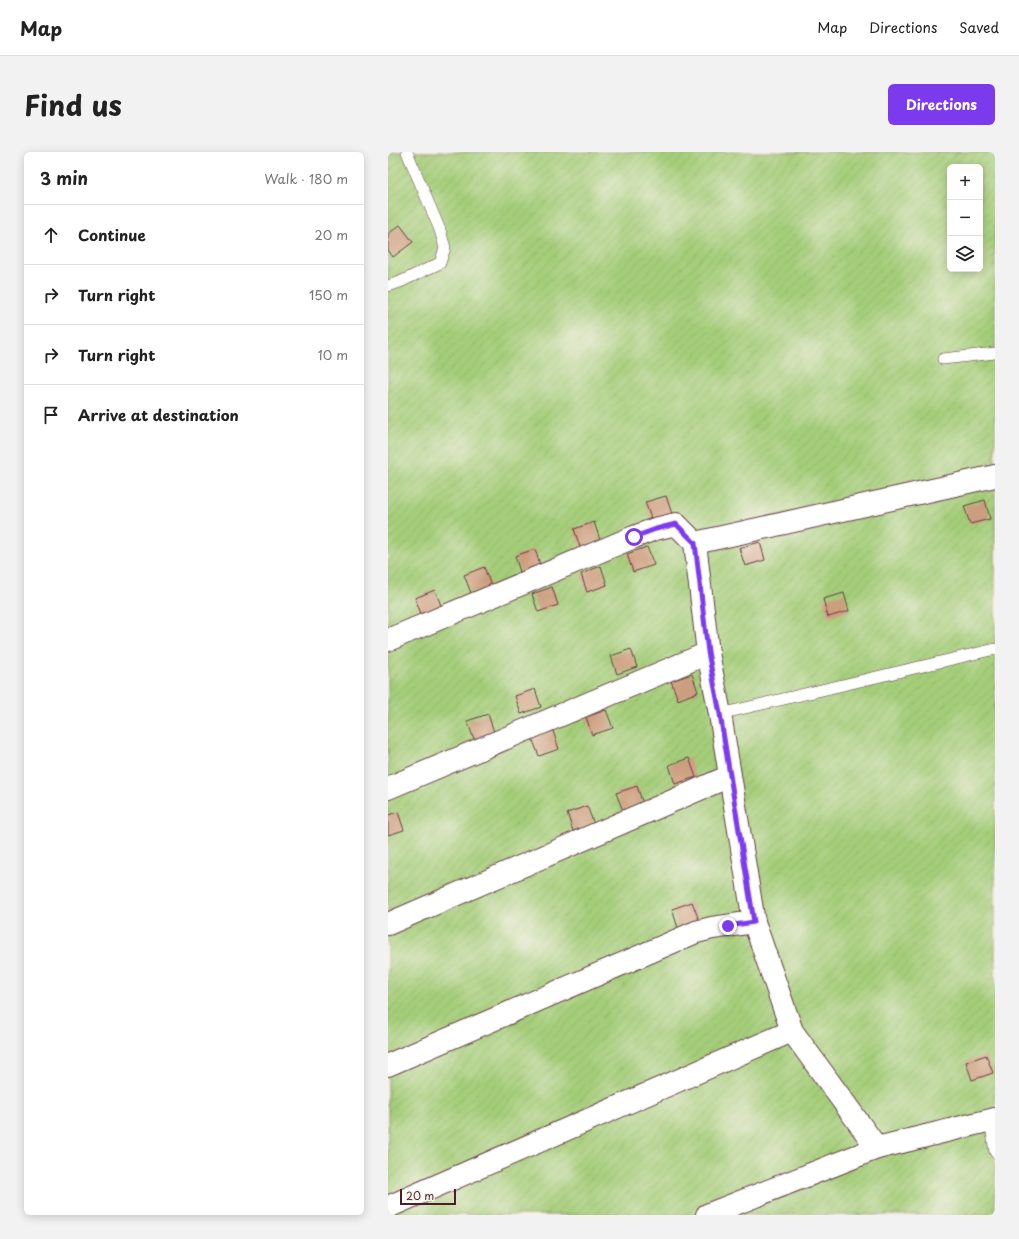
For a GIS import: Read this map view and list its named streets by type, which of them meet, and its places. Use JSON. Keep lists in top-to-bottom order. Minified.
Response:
{"scale_bar":"20 m","page":{"header":"Map","nav":["Map","Directions","Saved"],"title":"Find us","buttons":"Directions","heading":["3 min","Walk · 180 m"],"map_buttons":["+","−"],"list":[["Continue","20 m"],["Turn right","150 m"],["Turn right","10 m"],"Arrive at destination"],"scale":"20 m"}}
